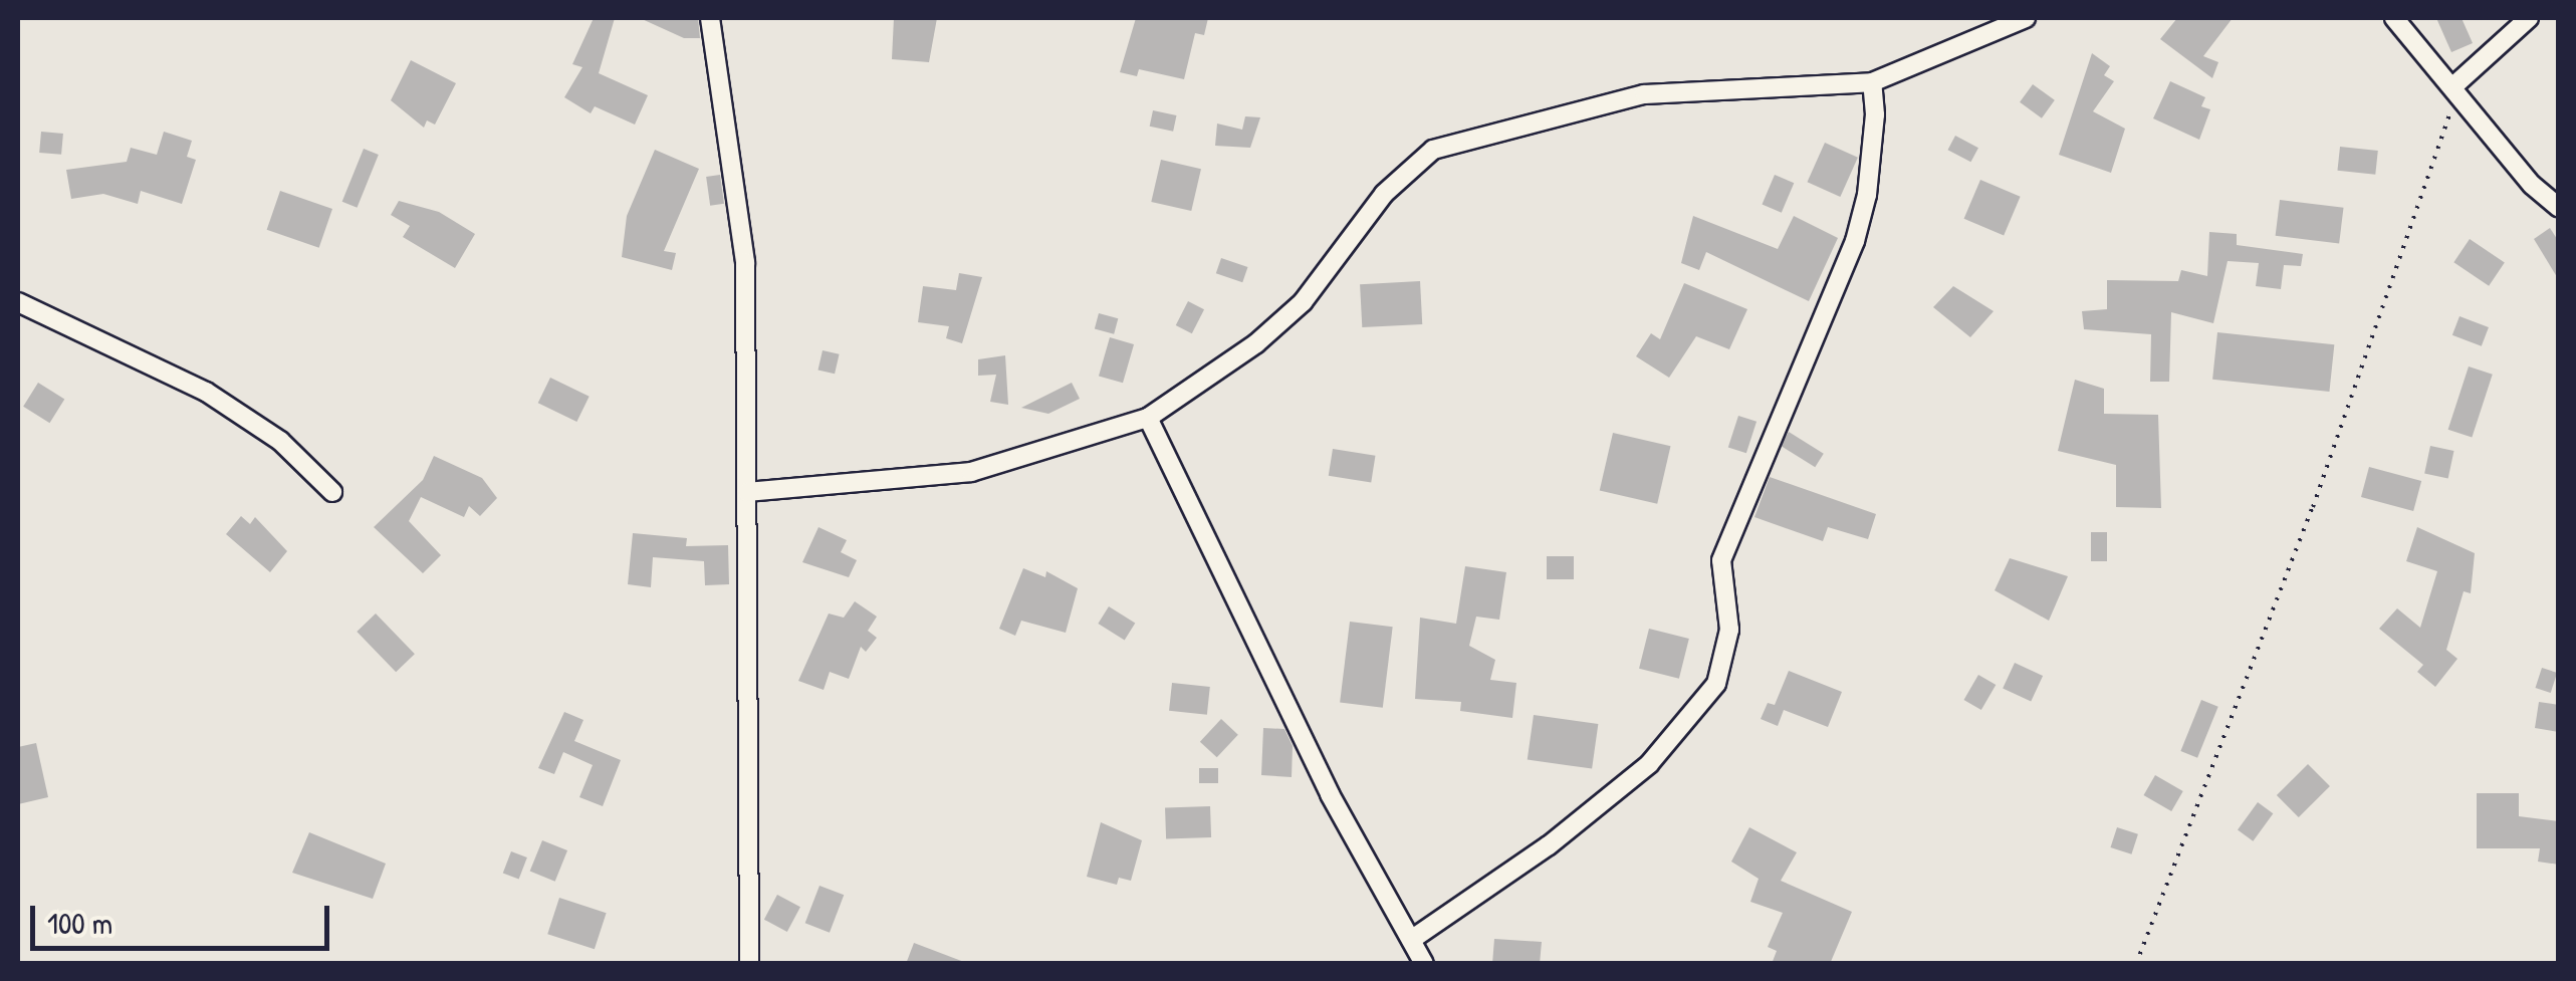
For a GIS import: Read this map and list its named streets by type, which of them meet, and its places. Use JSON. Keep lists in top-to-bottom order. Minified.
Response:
{"scale_bar":"100 m"}
